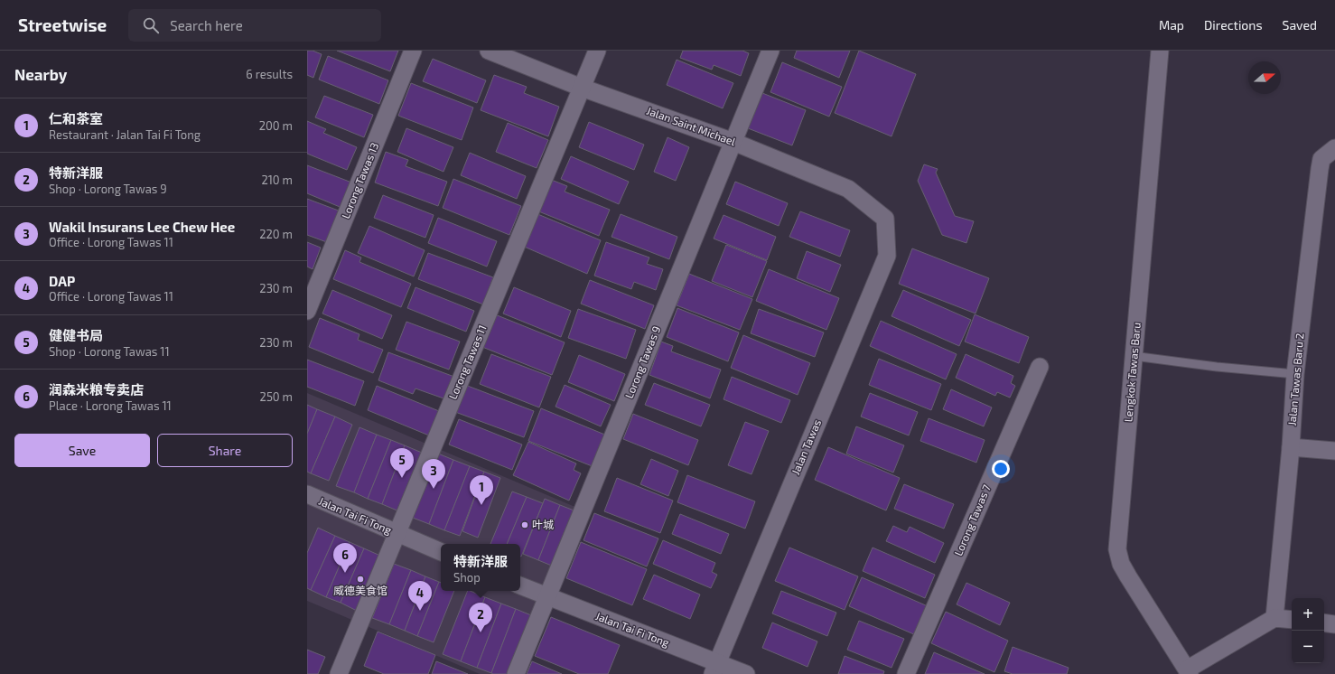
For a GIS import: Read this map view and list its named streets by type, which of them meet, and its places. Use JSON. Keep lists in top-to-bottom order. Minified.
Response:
{"streets":{"street":["Jalan Saint Michael","Lorong Tawas 13","Lorong Tawas 11","Lorong Tawas 9","Lengkok Tawas Baru","Jalan Tawas Baru 2","Jalan Tawas","Jalan Tai Fi Tong","Lorong Tawas 7"]},"crossings":[["Jalan Saint Michael","Lorong Tawas 11"],["Jalan Saint Michael","Lorong Tawas 9"],["Jalan Saint Michael","Jalan Tawas"],["Lorong Tawas 11","Jalan Tai Fi Tong"],["Lorong Tawas 9","Jalan Tai Fi Tong"],["Jalan Tawas","Jalan Tai Fi Tong"]],"places":["叶城","威德美食馆"],"north":"right","page":{"header":"Streetwise","search":"Search here","nav":["Map","Directions","Saved"],"heading":["Nearby","6 results"],"list":[{"mark":"1","name":"仁和茶室","note":"Restaurant · Jalan Tai Fi Tong","value":"200 m"},{"mark":"2","name":"特新洋服","note":"Shop · Lorong Tawas 9","value":"210 m"},{"mark":"3","name":"Wakil Insurans Lee Chew Hee","note":"Office · Lorong Tawas 11","value":"220 m"},{"mark":"4","name":"DAP","note":"Office · Lorong Tawas 11","value":"230 m"},{"mark":"5","name":"健健书局","note":"Shop · Lorong Tawas 11","value":"230 m"},{"mark":"6","name":"润森米粮专卖店","note":"Place · Lorong Tawas 11","value":"250 m"}],"buttons":["Save","Share"],"pins":["5","3","1","6","4","2"],"popup":["特新洋服","Shop"],"map_buttons":["+","−"]}}
